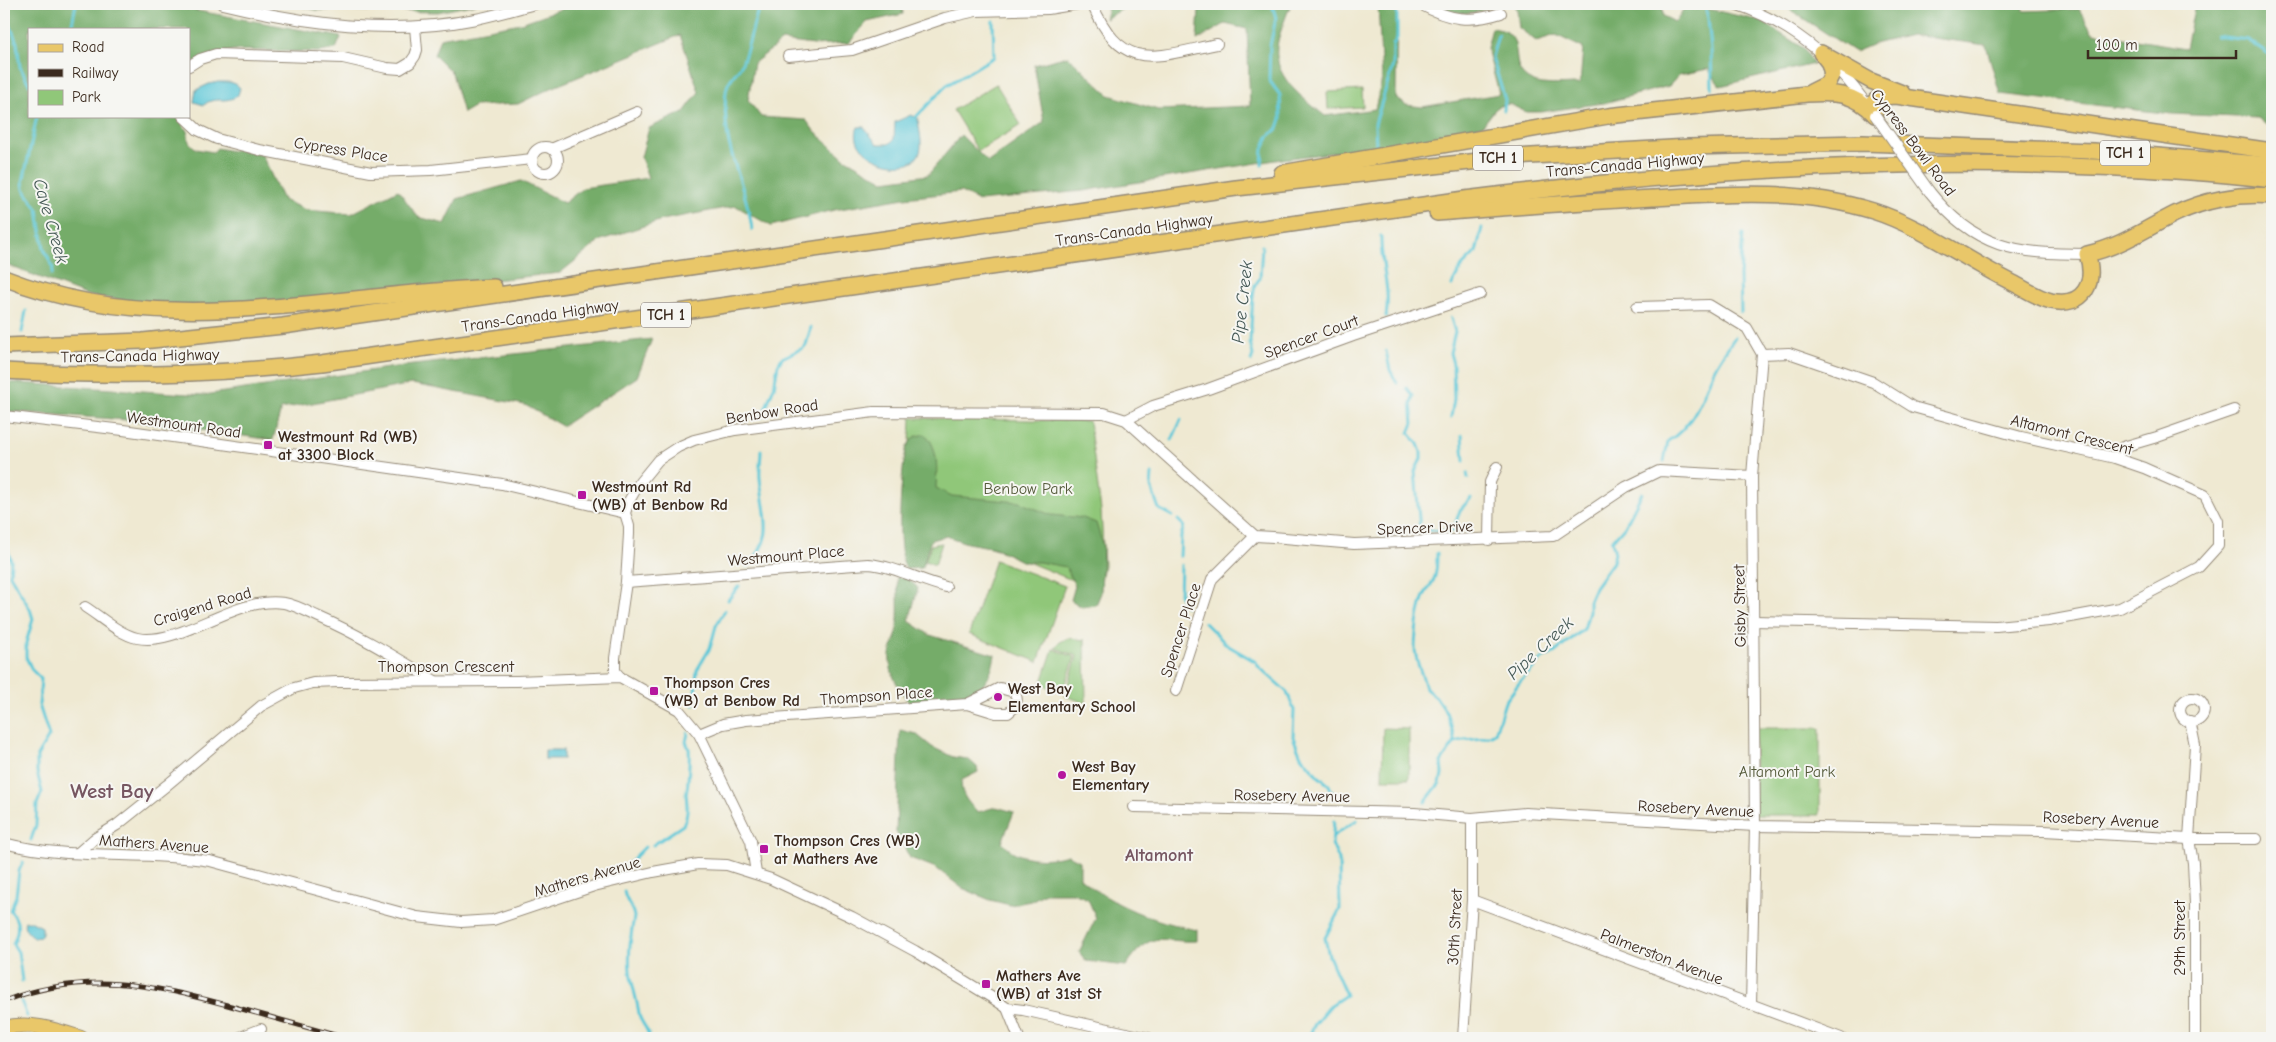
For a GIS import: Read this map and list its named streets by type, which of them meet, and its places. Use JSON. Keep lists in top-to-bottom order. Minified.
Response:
{"streets":{"highway":["TCH 1","Trans-Canada Highway"],"street":["Cypress Bowl Road","Cypress Place","Spencer Court","Benbow Road","Westmount Road","Altamont Crescent","Spencer Drive","Westmount Place","Craigend Road","Gisby Street","Spencer Place","Thompson Crescent","Thompson Place","Rosebery Avenue","Mathers Avenue","30th Street","29th Street","Palmerston Avenue"]},"crossings":[["Spencer Court","Benbow Road"],["Benbow Road","Westmount Road"],["Altamont Crescent","Gisby Street"],["Spencer Drive","Gisby Street"],["Spencer Drive","Spencer Place"],["Craigend Road","Thompson Crescent"],["Gisby Street","Rosebery Avenue"],["Gisby Street","Palmerston Avenue"],["Thompson Crescent","Thompson Place"],["Thompson Crescent","Mathers Avenue"],["Rosebery Avenue","30th Street"],["Rosebery Avenue","29th Street"],["30th Street","Palmerston Avenue"]],"districts":["West Bay","Altamont"],"water":["Cave Creek","Pipe Creek"],"parks":["Benbow Park","Altamont Park"],"places":{"transit":["Westmount Rd (WB) at 3300 Block","Westmount Rd (WB) at Benbow Rd","Thompson Cres (WB) at Benbow Rd","Thompson Cres (WB) at Mathers Ave","Mathers Ave (WB) at 31st St"],"other":["West Bay Elementary School","West Bay Elementary"]},"legend":["Road","Railway","Park"],"scale_bar":"100 m"}
